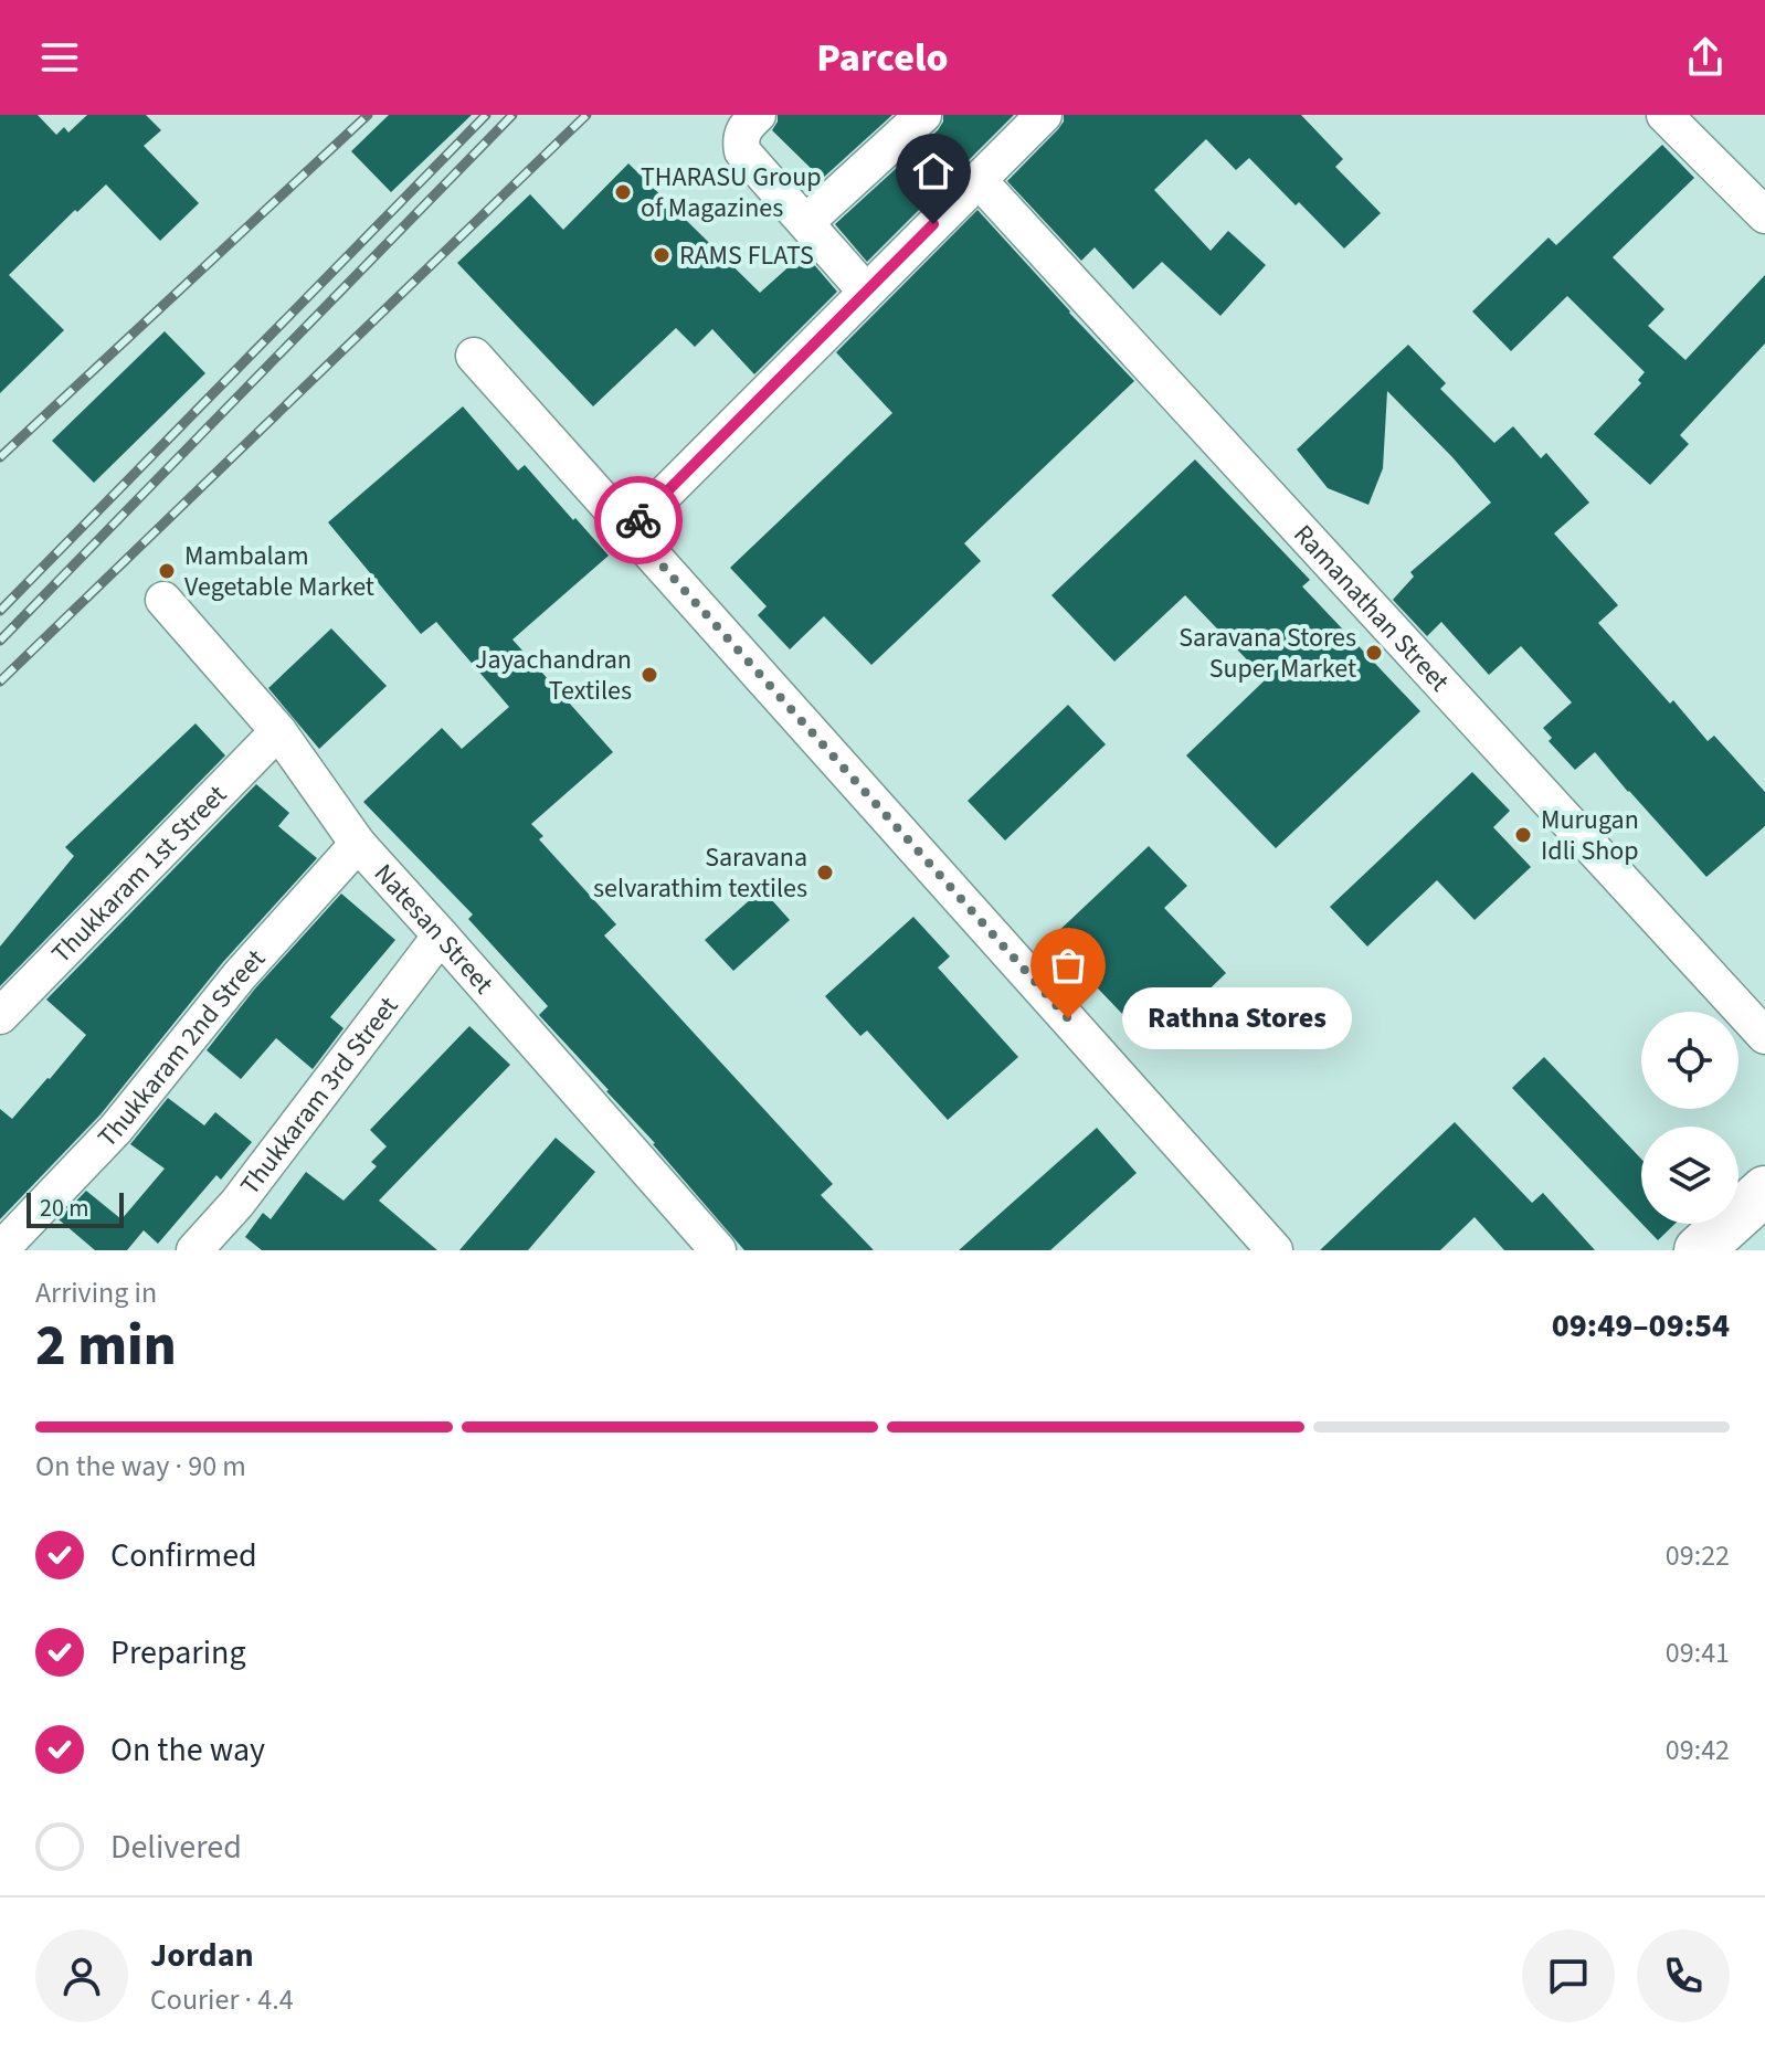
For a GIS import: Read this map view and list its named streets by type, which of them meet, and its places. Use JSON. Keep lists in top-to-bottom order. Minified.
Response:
{"streets":{"street":["Ramanathan Street","Thukkaram 1st Street","Natesan Street","Thukkaram 2nd Street","Thukkaram 3rd Street"]},"crossings":[["Thukkaram 1st Street","Natesan Street"],["Natesan Street","Thukkaram 2nd Street"],["Natesan Street","Thukkaram 3rd Street"]],"places":["THARASU Group of Magazines","RAMS FLATS","Mambalam Vegetable Market","Saravana Stores Super Market","Jayachandran Textiles","Murugan Idli Shop","Saravana selvarathim textiles","Rathna Stores"],"scale_bar":"20 m","page":{"header":"Parcelo","bubble":"Rathna Stores","scale":"20 m","heading":["2 min","Arriving in","09:49–09:54"],"panel":["Jordan","Courier · 4.4"],"bar":"On the way · 90 m","list":[["Confirmed","09:22"],["Preparing","09:41"],["On the way","09:42"],"Delivered"]}}
